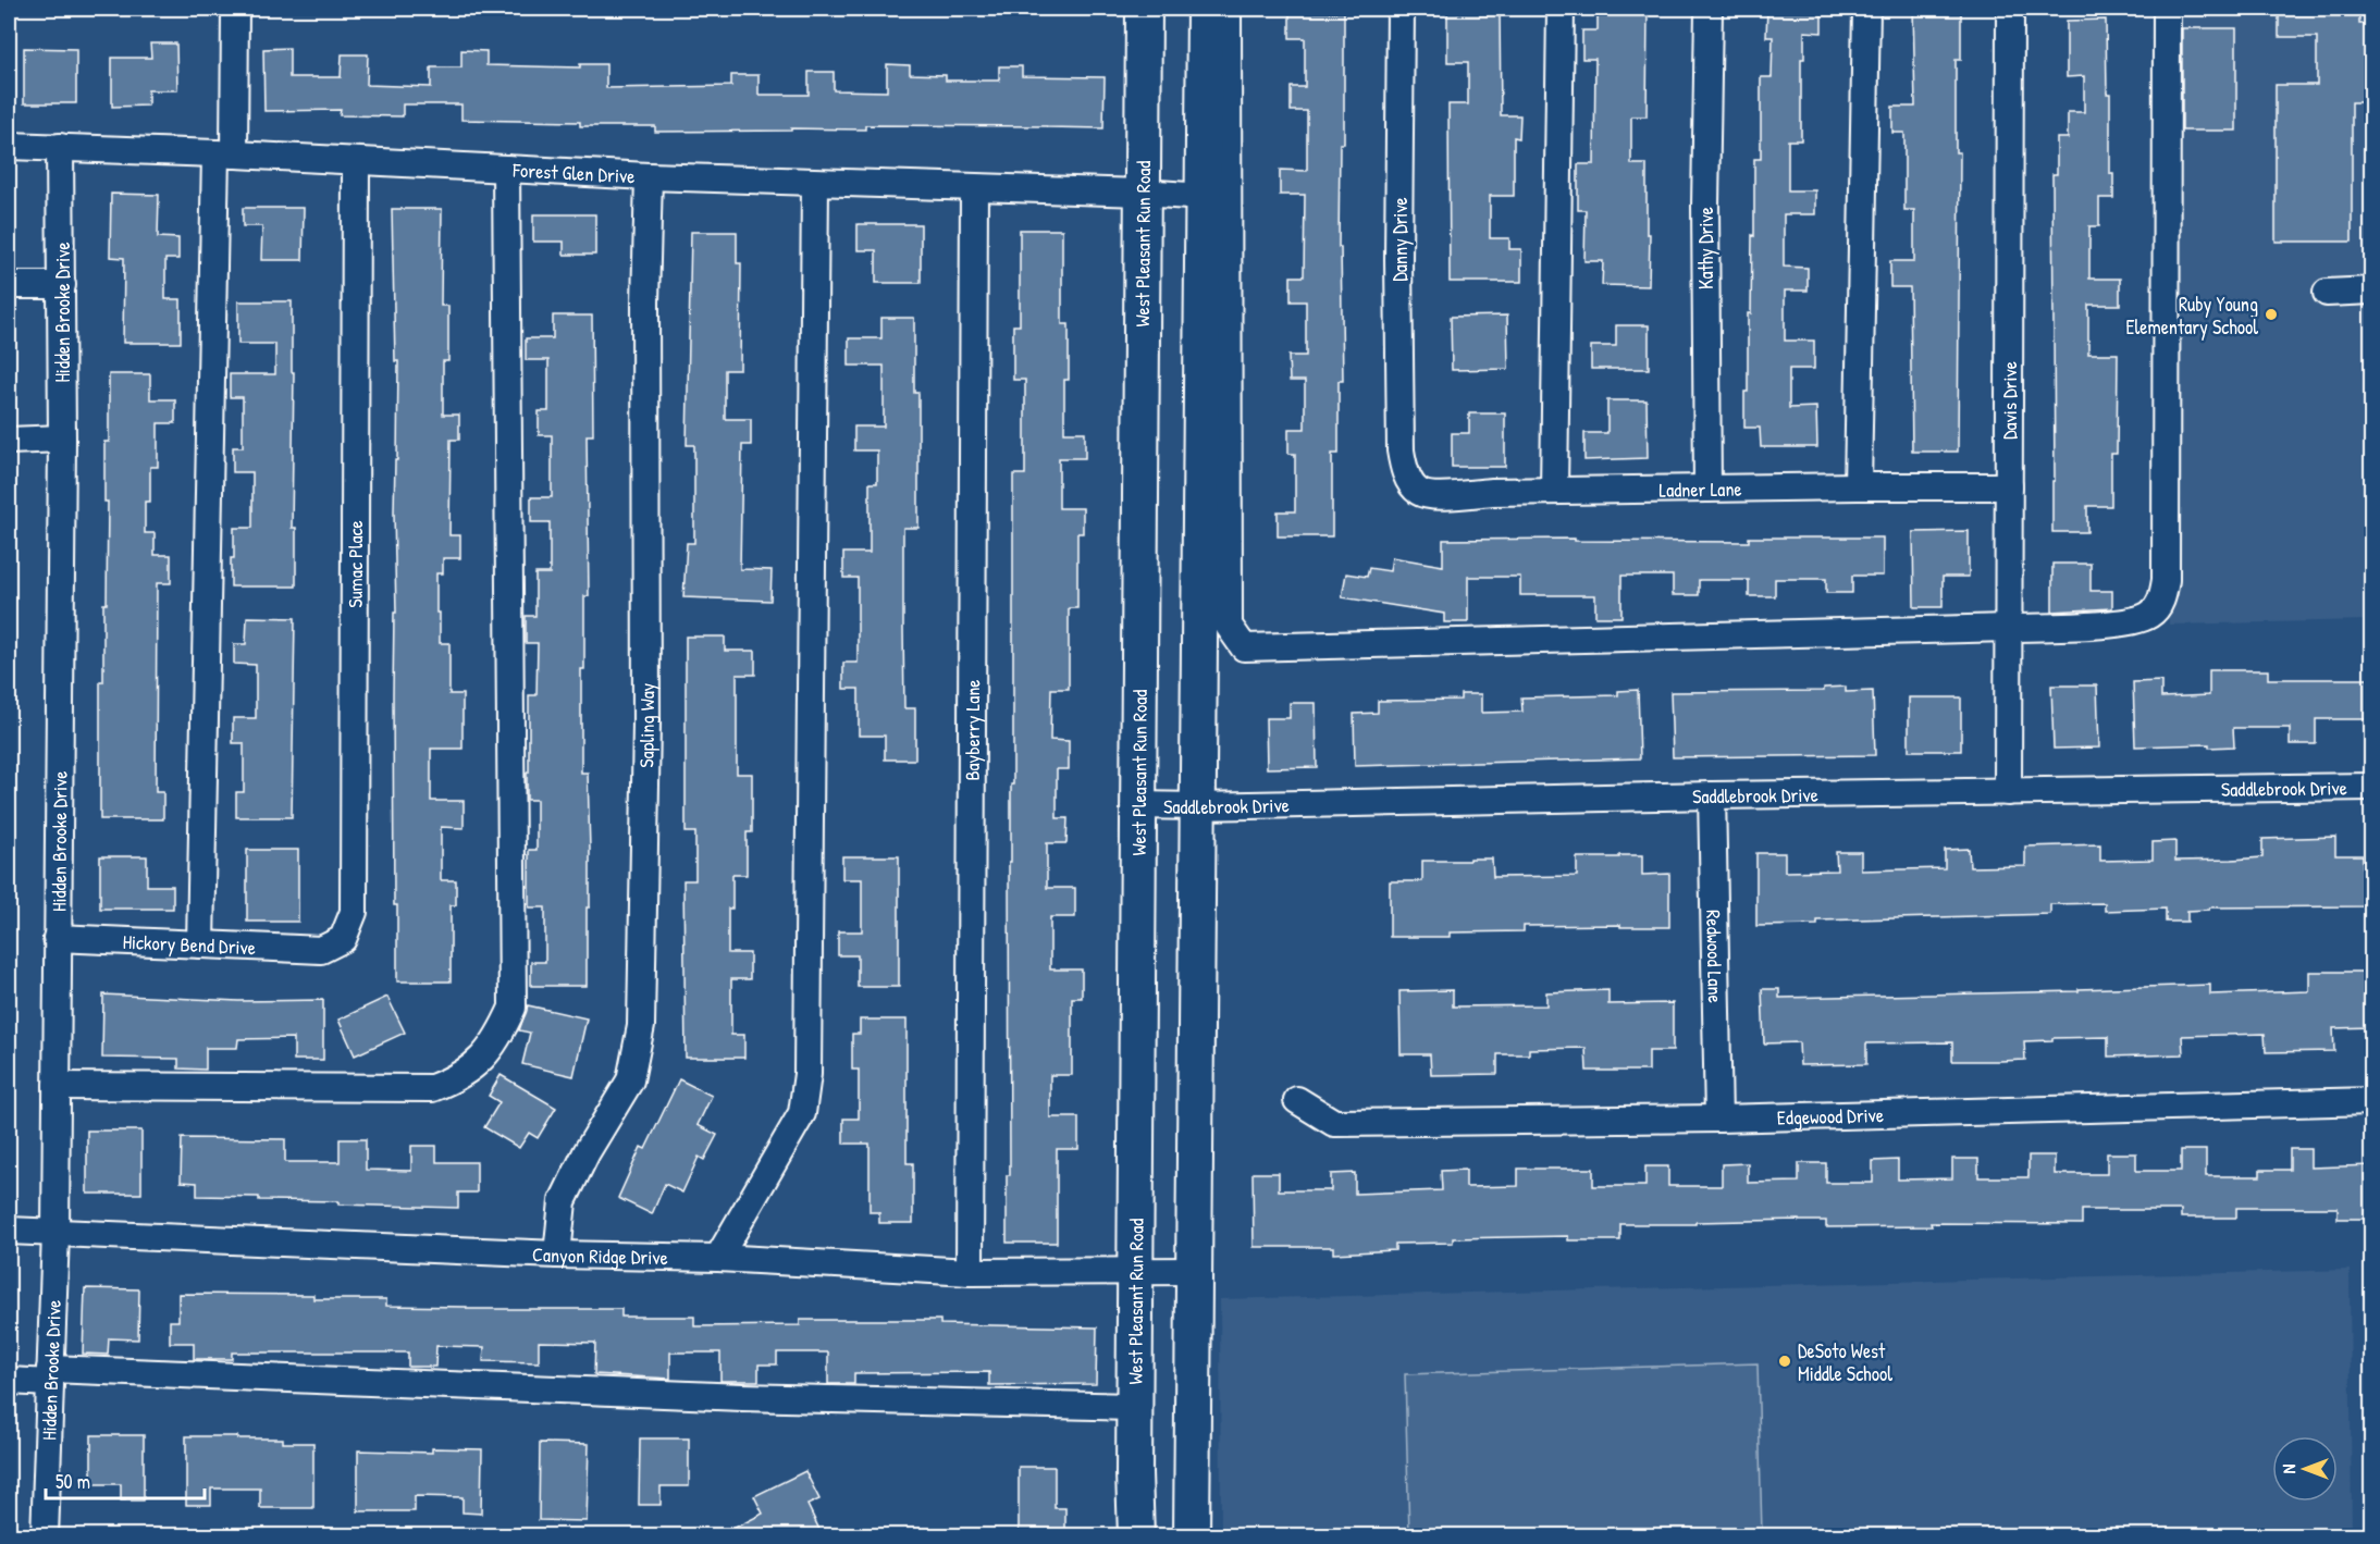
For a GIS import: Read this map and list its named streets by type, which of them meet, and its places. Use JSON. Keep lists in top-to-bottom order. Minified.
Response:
{"streets":{"main road":["West Pleasant Run Road"],"street":["Forest Glen Drive","Danny Drive","Kathy Drive","Hidden Brooke Drive","Davis Drive","Ladner Lane","Sumac Place","Sapling Way","Bayberry Lane","Saddlebrook Drive","Hickory Bend Drive","Redwood Lane","Edgewood Drive","Canyon Ridge Drive"]},"crossings":[["Forest Glen Drive","West Pleasant Run Road"],["Forest Glen Drive","Hidden Brooke Drive"],["Forest Glen Drive","Sumac Place"],["Forest Glen Drive","Sapling Way"],["Forest Glen Drive","Bayberry Lane"],["Danny Drive","Ladner Lane"],["West Pleasant Run Road","Saddlebrook Drive"],["West Pleasant Run Road","Canyon Ridge Drive"],["Kathy Drive","Ladner Lane"],["Hidden Brooke Drive","Hickory Bend Drive"],["Hidden Brooke Drive","Canyon Ridge Drive"],["Davis Drive","Ladner Lane"],["Davis Drive","Saddlebrook Drive"],["Sumac Place","Hickory Bend Drive"],["Sapling Way","Canyon Ridge Drive"],["Bayberry Lane","Canyon Ridge Drive"],["Saddlebrook Drive","Redwood Lane"],["Redwood Lane","Edgewood Drive"]],"places":["Ruby Young Elementary School","DeSoto West Middle School"],"scale_bar":"50 m","north":"left"}
